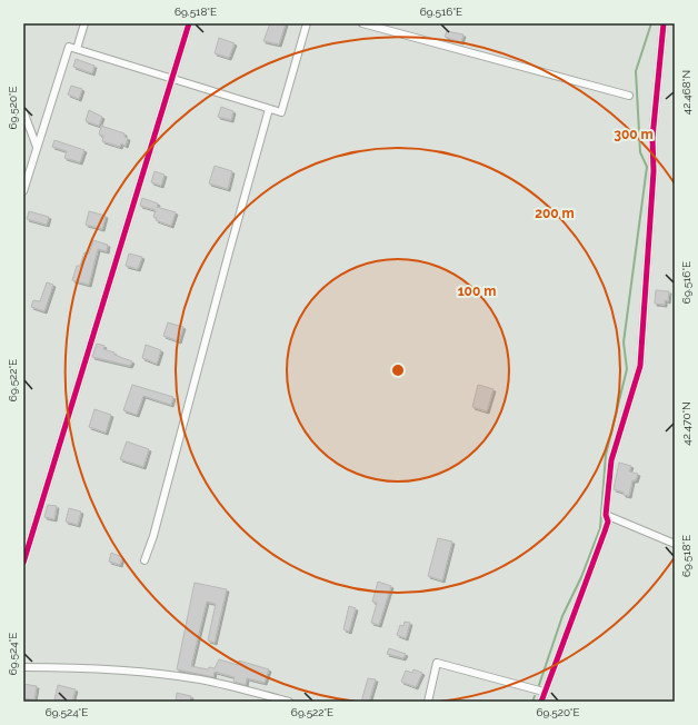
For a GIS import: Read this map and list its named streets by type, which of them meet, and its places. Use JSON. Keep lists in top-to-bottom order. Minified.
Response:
{"coordinates":["69.518°E","69.516°E","42.468°N","69.520°E","69.522°E","42.470°N","69.524°E"],"rings":["300 m","200 m","100 m"]}
